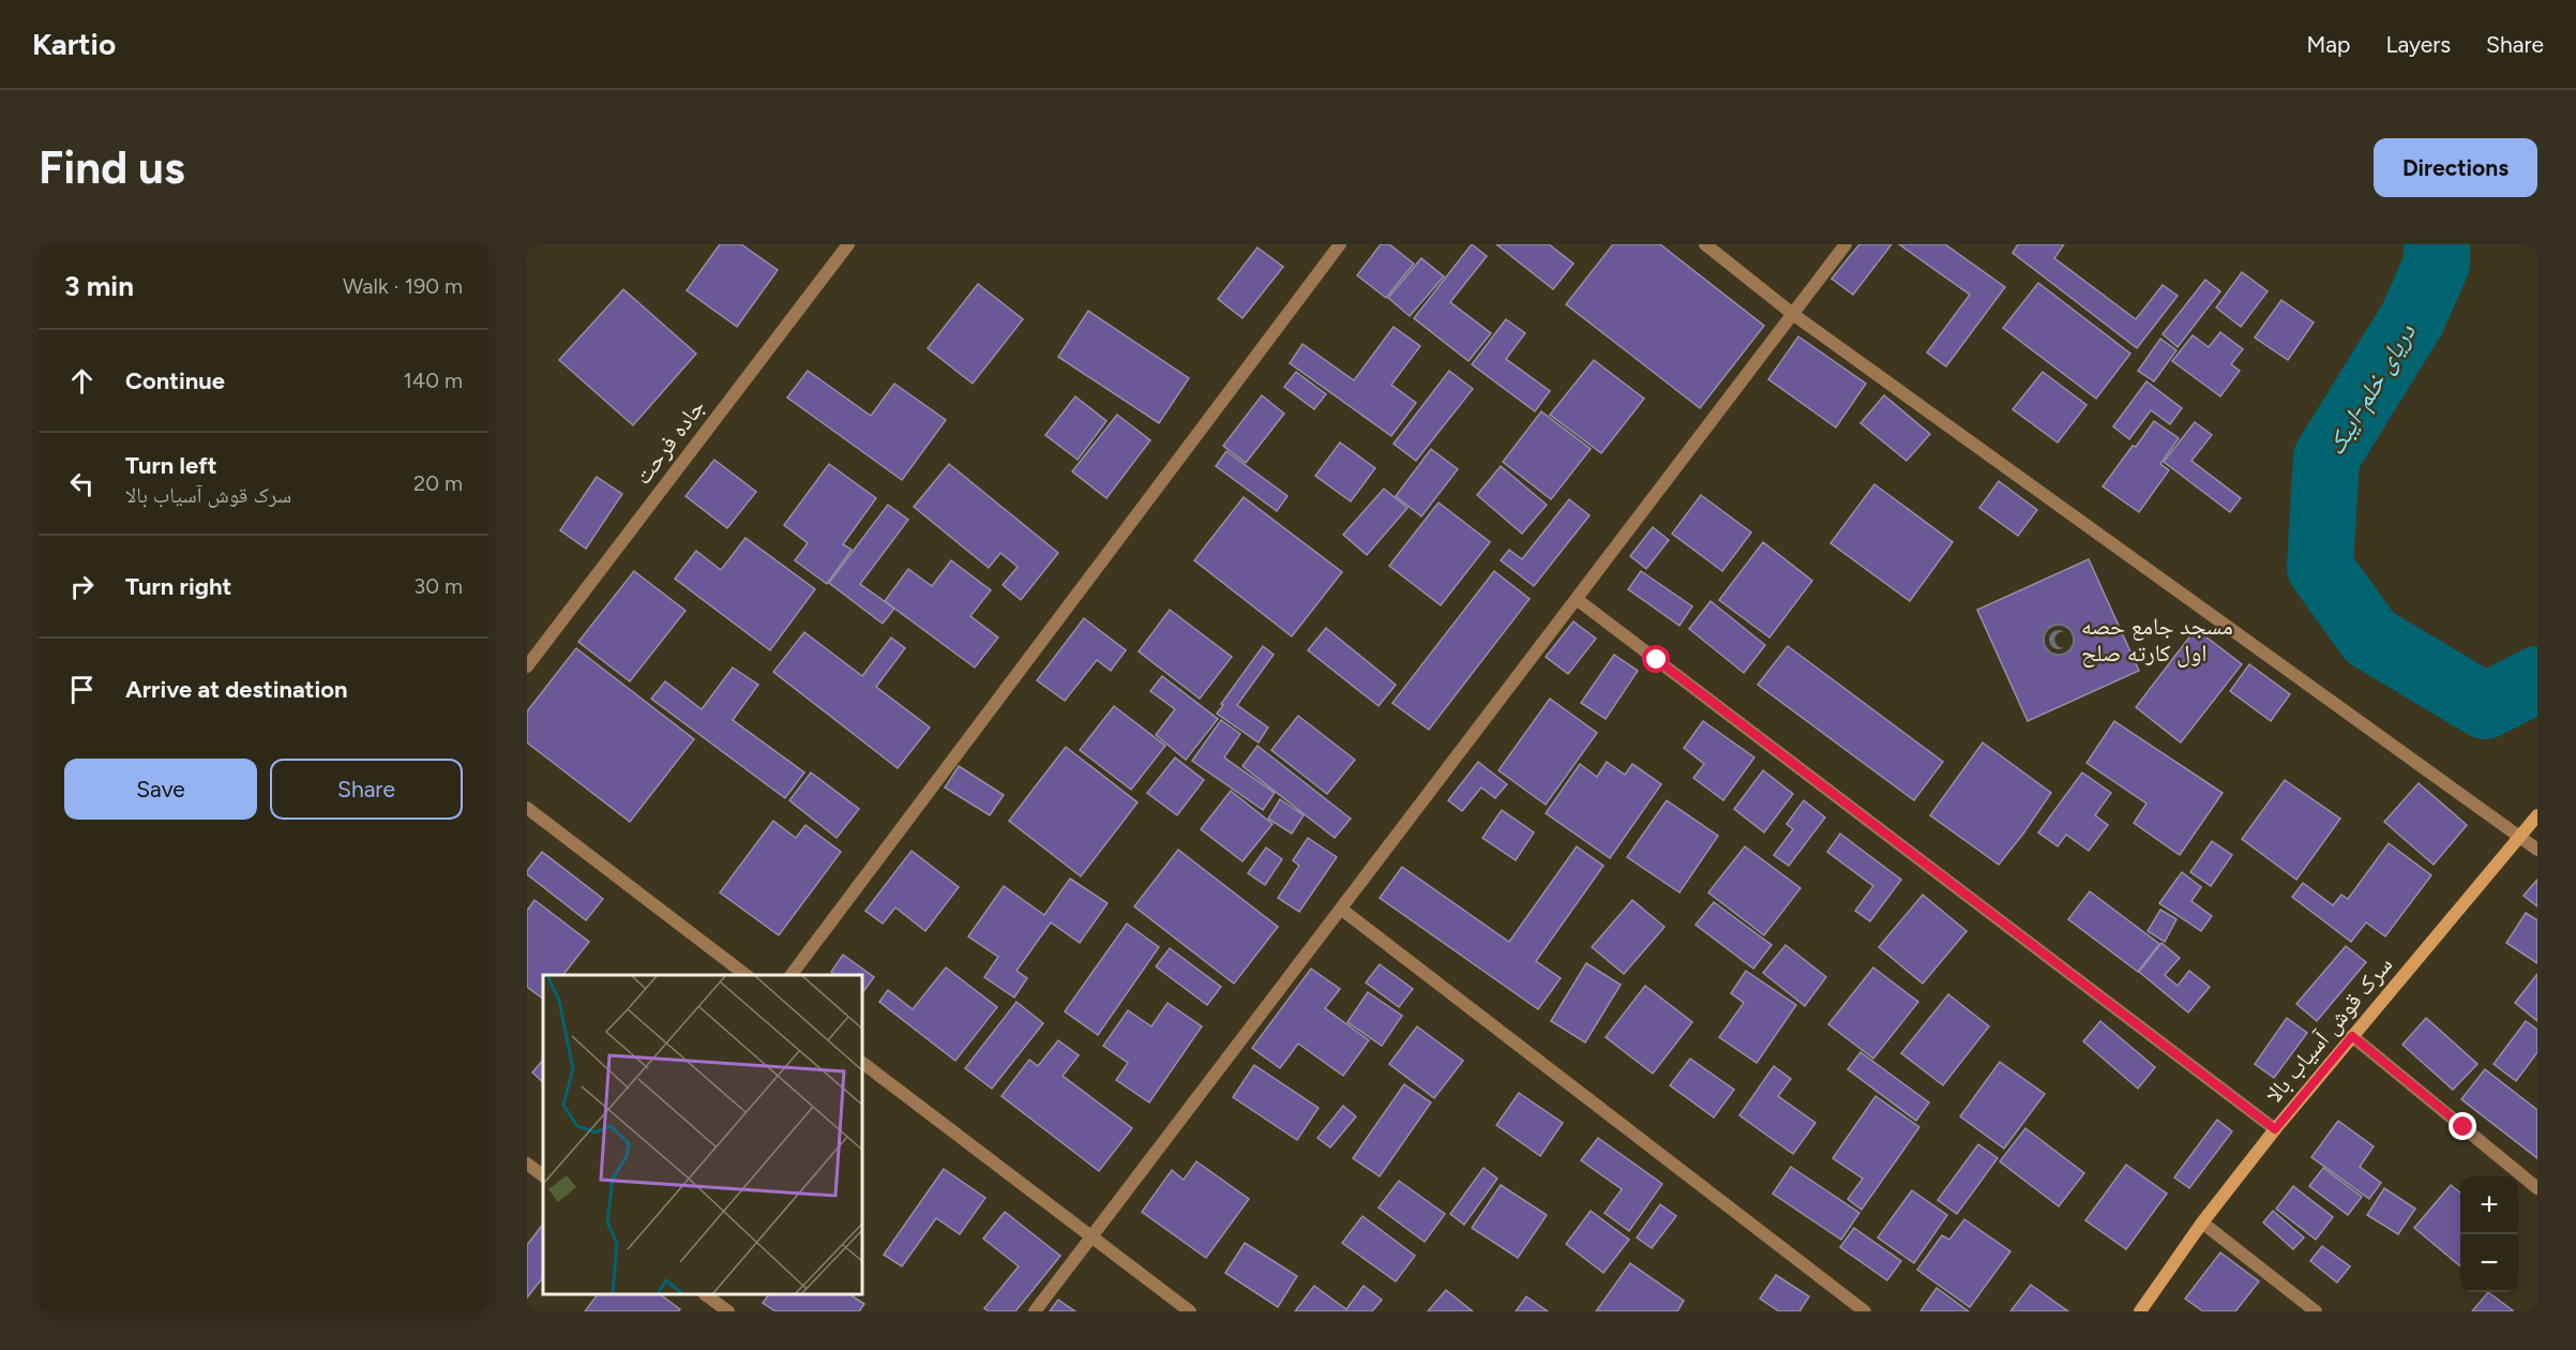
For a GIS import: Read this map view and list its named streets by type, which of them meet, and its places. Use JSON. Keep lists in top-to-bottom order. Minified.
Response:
{"streets":{"street":["جاده فرحت","سرک قوش آسیاب بالا"]},"water":["دریای خلم-ایبک"],"places":{"mosque":["مسجد جامع حصه اول کارته صلح"]},"page":{"header":"Kartio","nav":["Map","Layers","Share"],"buttons":["Directions",["Save","Share"]],"title":"Find us","heading":["3 min","Walk · 190 m"],"list":[["Continue","140 m"],["Turn left","سرک قوش آسیاب بالا","20 m"],["Turn right","30 m"],"Arrive at destination"],"map_buttons":["+","−"]}}
